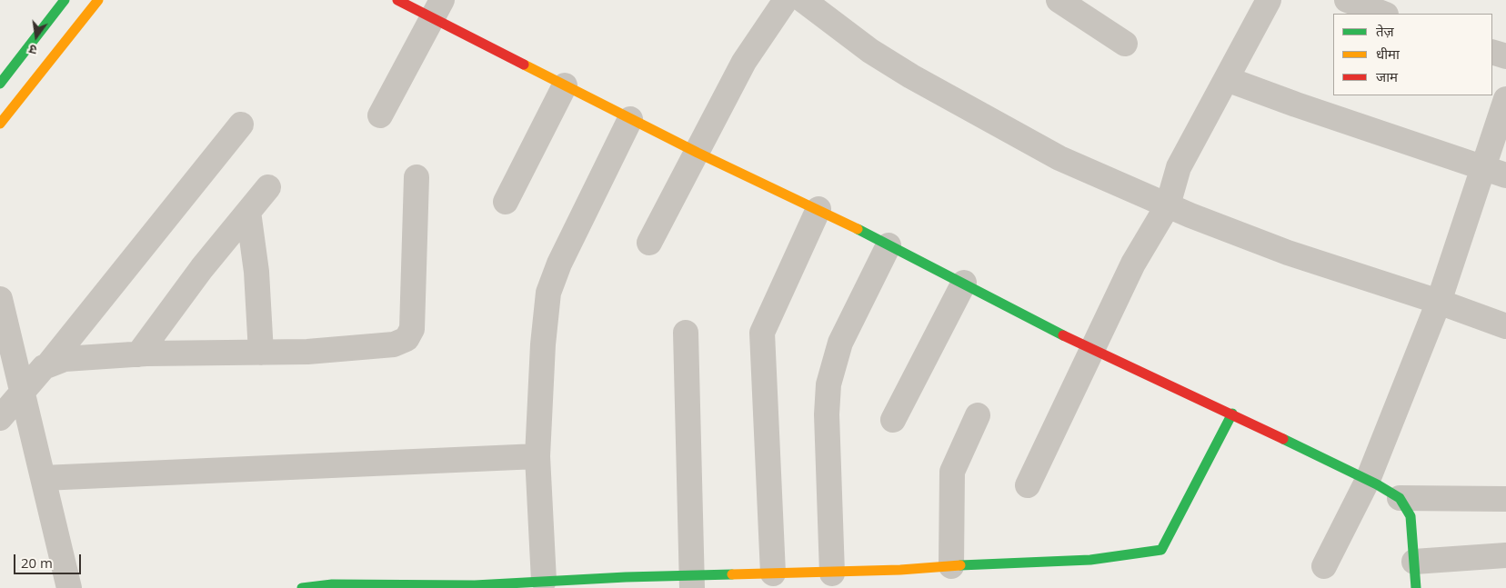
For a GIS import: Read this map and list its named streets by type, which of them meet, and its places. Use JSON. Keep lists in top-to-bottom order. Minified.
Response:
{"legend":["तेज़","धीमा","जाम"],"scale_bar":"20 m","north":"bottom"}
